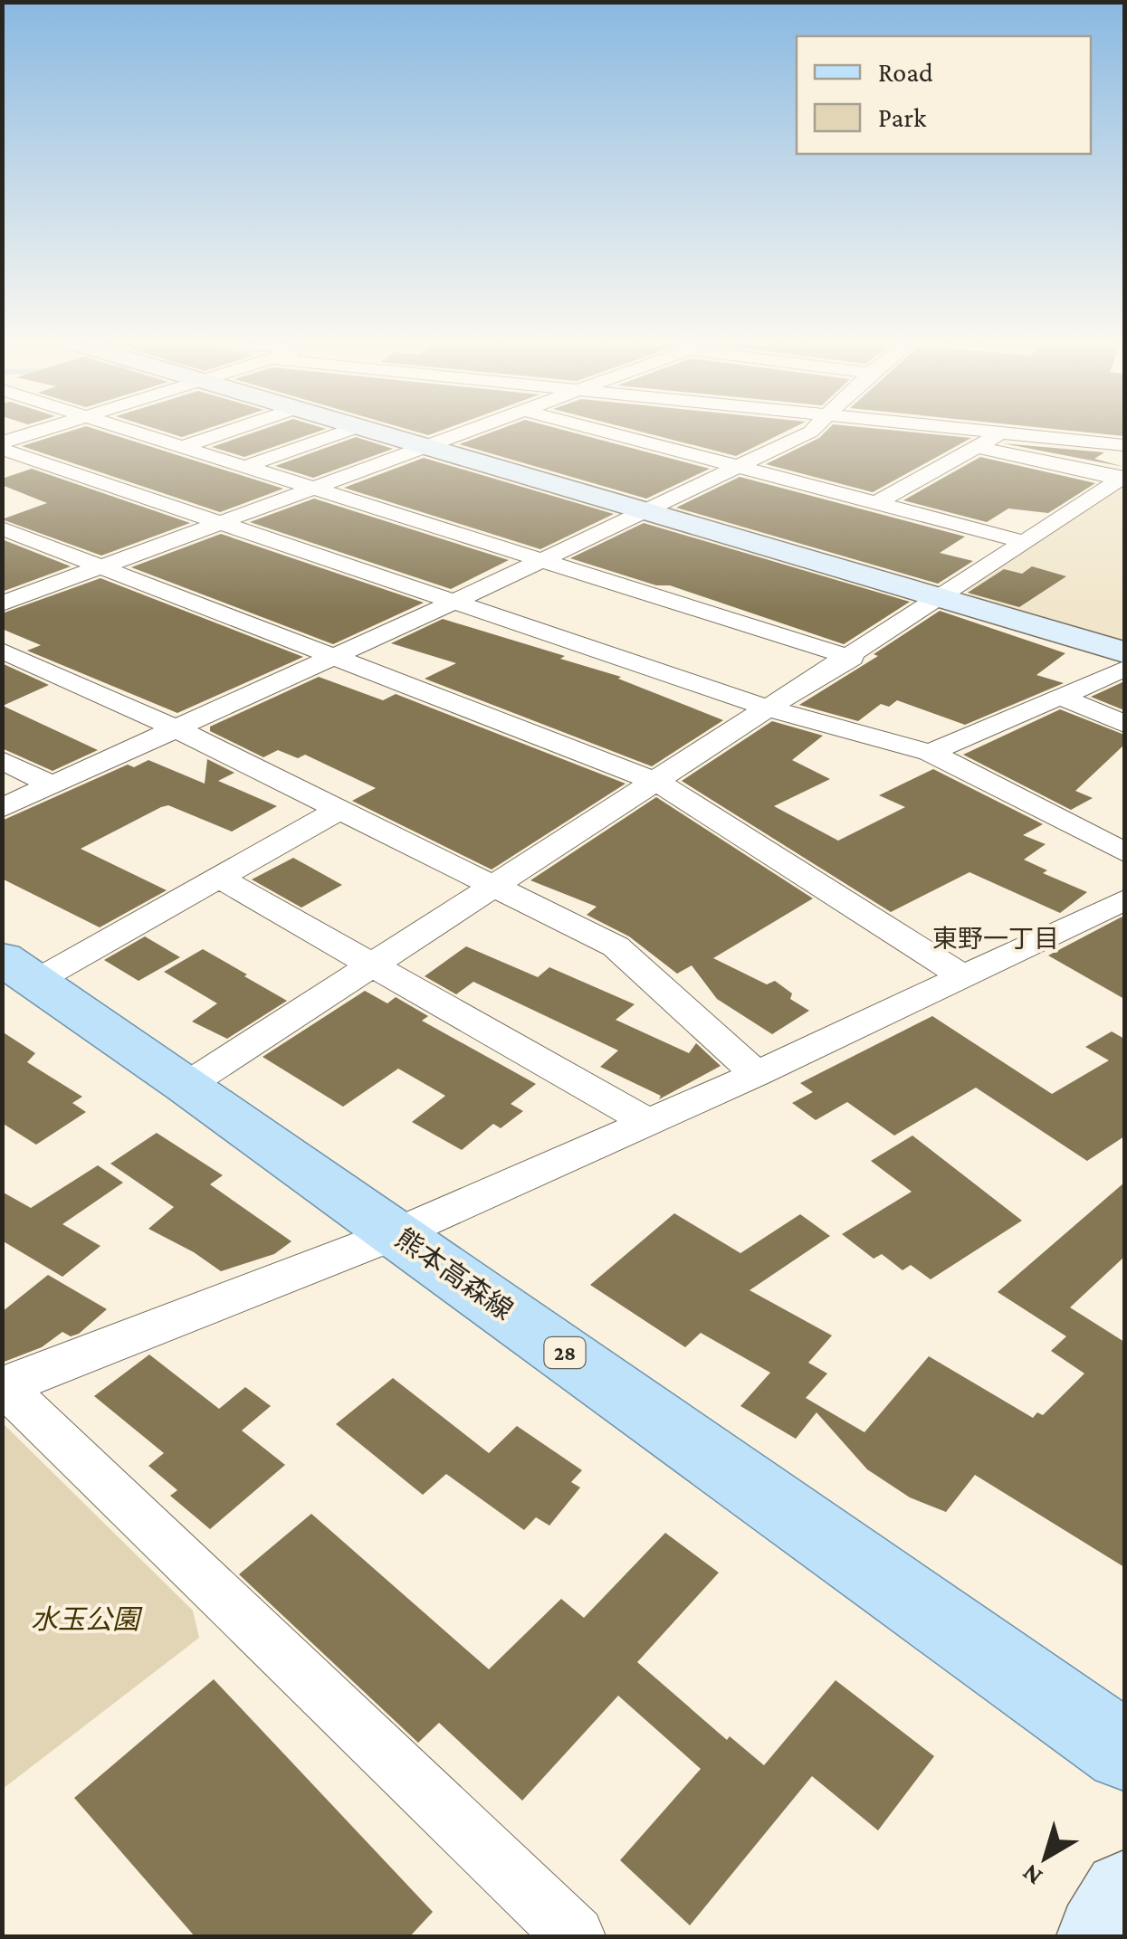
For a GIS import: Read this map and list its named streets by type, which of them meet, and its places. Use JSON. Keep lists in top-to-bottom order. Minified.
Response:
{"streets":{"main road":["熊本高森線","28"]},"districts":["東野一丁目"],"parks":["水玉公園"],"legend":["Road","Park"],"north":"bottom left"}
